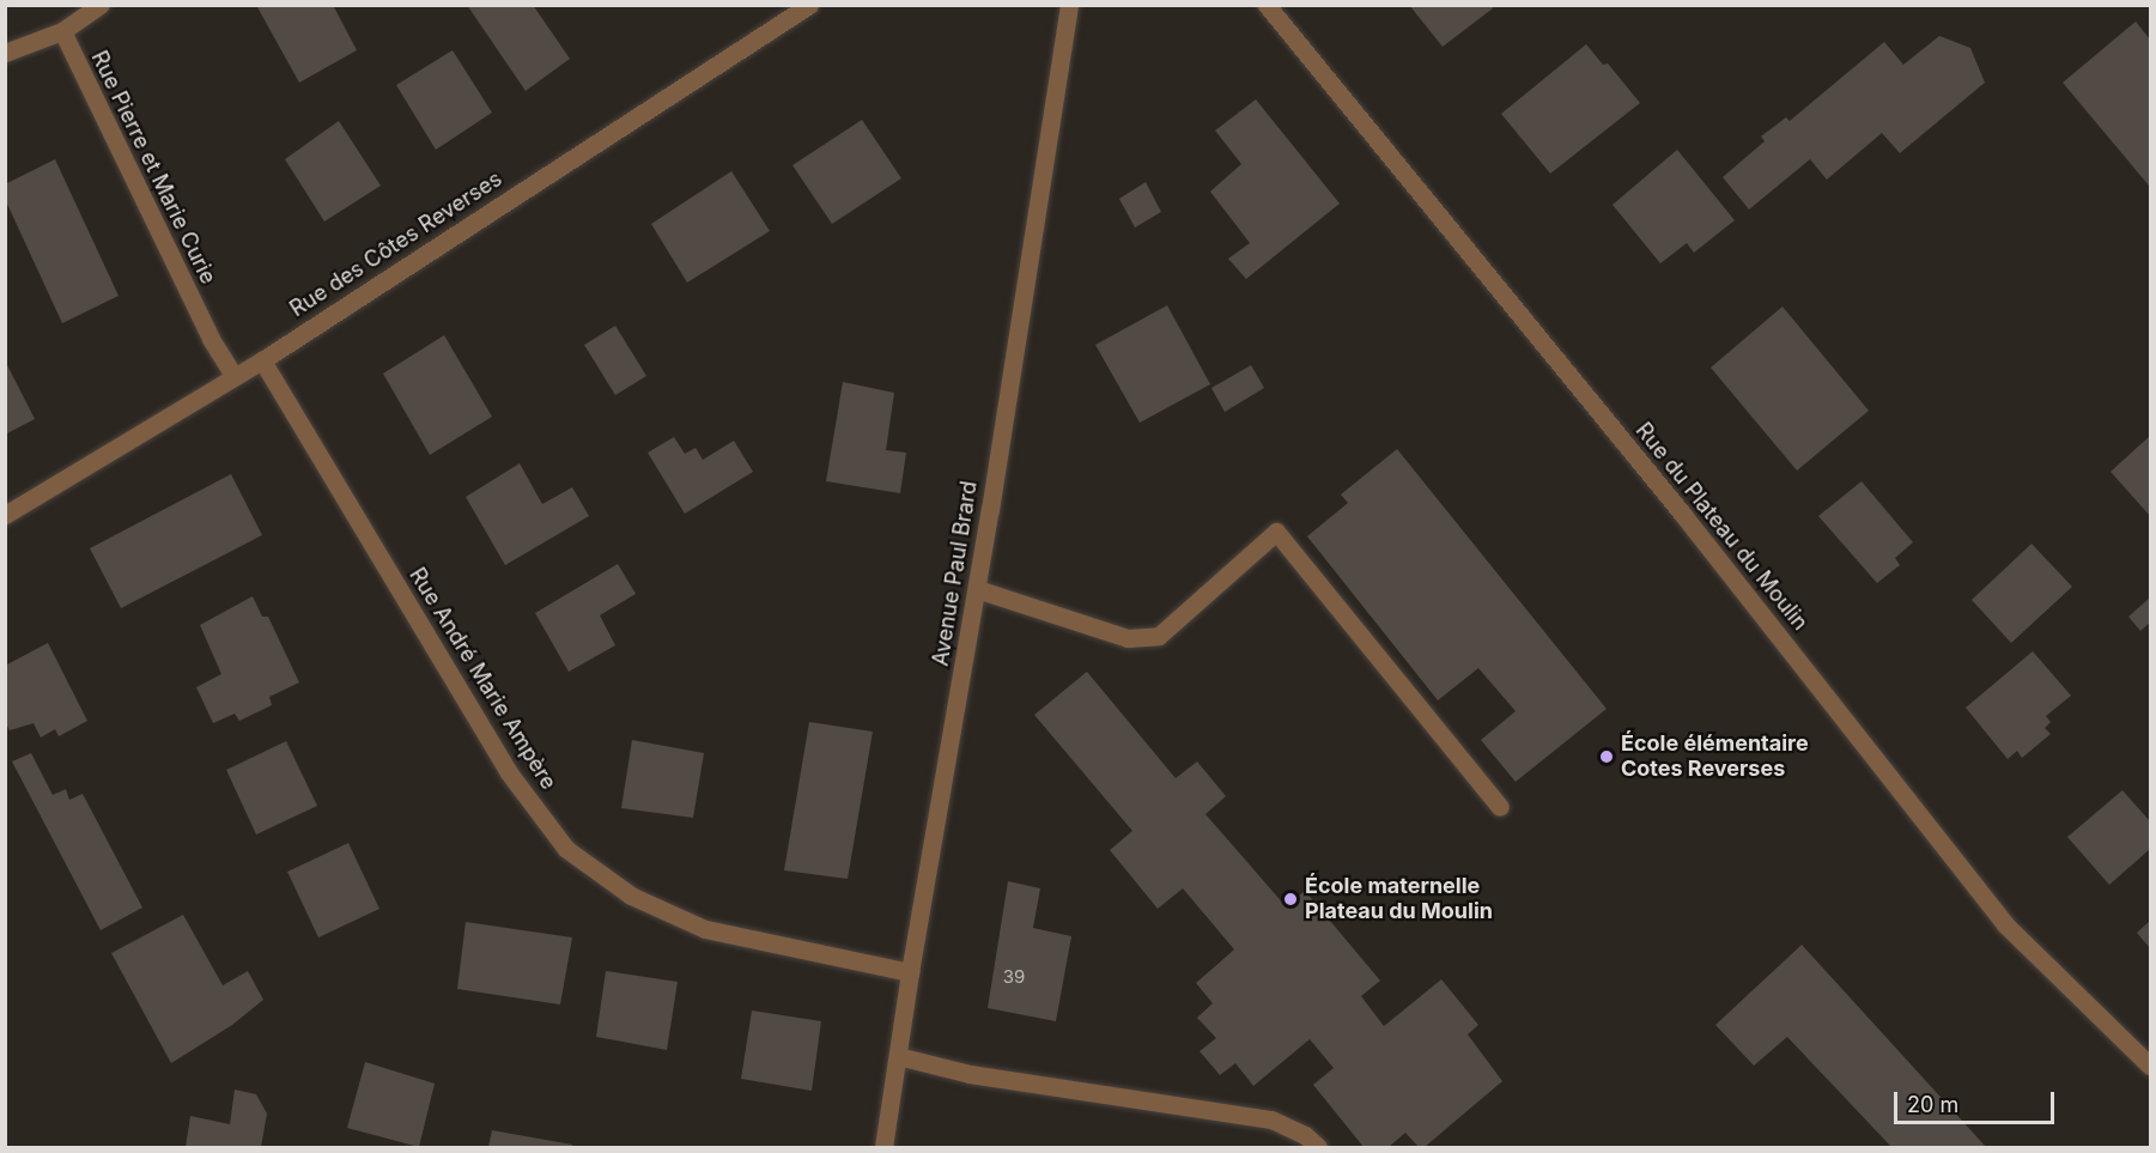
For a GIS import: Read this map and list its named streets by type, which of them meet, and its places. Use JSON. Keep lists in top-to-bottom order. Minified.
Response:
{"streets":{"street":["Rue Pierre et Marie Curie","Rue des Côtes Reverses","Rue du Plateau du Moulin","Avenue Paul Brard","Rue André Marie Ampère"]},"crossings":[["Rue Pierre et Marie Curie","Rue des Côtes Reverses"],["Rue des Côtes Reverses","Rue André Marie Ampère"],["Avenue Paul Brard","Rue André Marie Ampère"]],"places":["École élémentaire Cotes Reverses","École maternelle Plateau du Moulin"],"house_numbers":["39"],"scale_bar":"20 m"}
